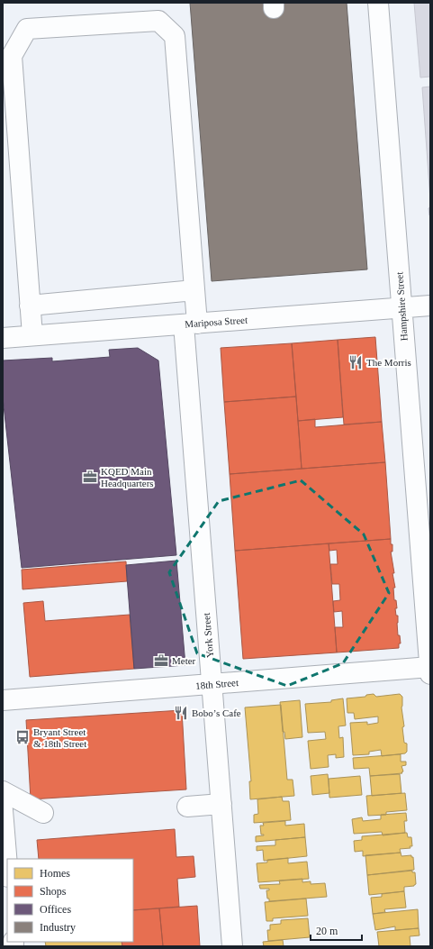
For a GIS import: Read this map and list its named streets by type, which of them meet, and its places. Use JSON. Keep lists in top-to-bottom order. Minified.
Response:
{"streets":{"street":["Hampshire Street","Mariposa Street","York Street","18th Street"]},"crossings":[["Hampshire Street","Mariposa Street"],["Hampshire Street","18th Street"],["Mariposa Street","York Street"],["York Street","18th Street"]],"places":{"restaurant":["The Morris","Bobo’s Cafe"],"office":["KQED Main Headquarters","Meter"],"bus stop":["Bryant Street & 18th Street"]},"legend":["Homes","Shops","Offices","Industry"],"scale_bar":"20 m"}
